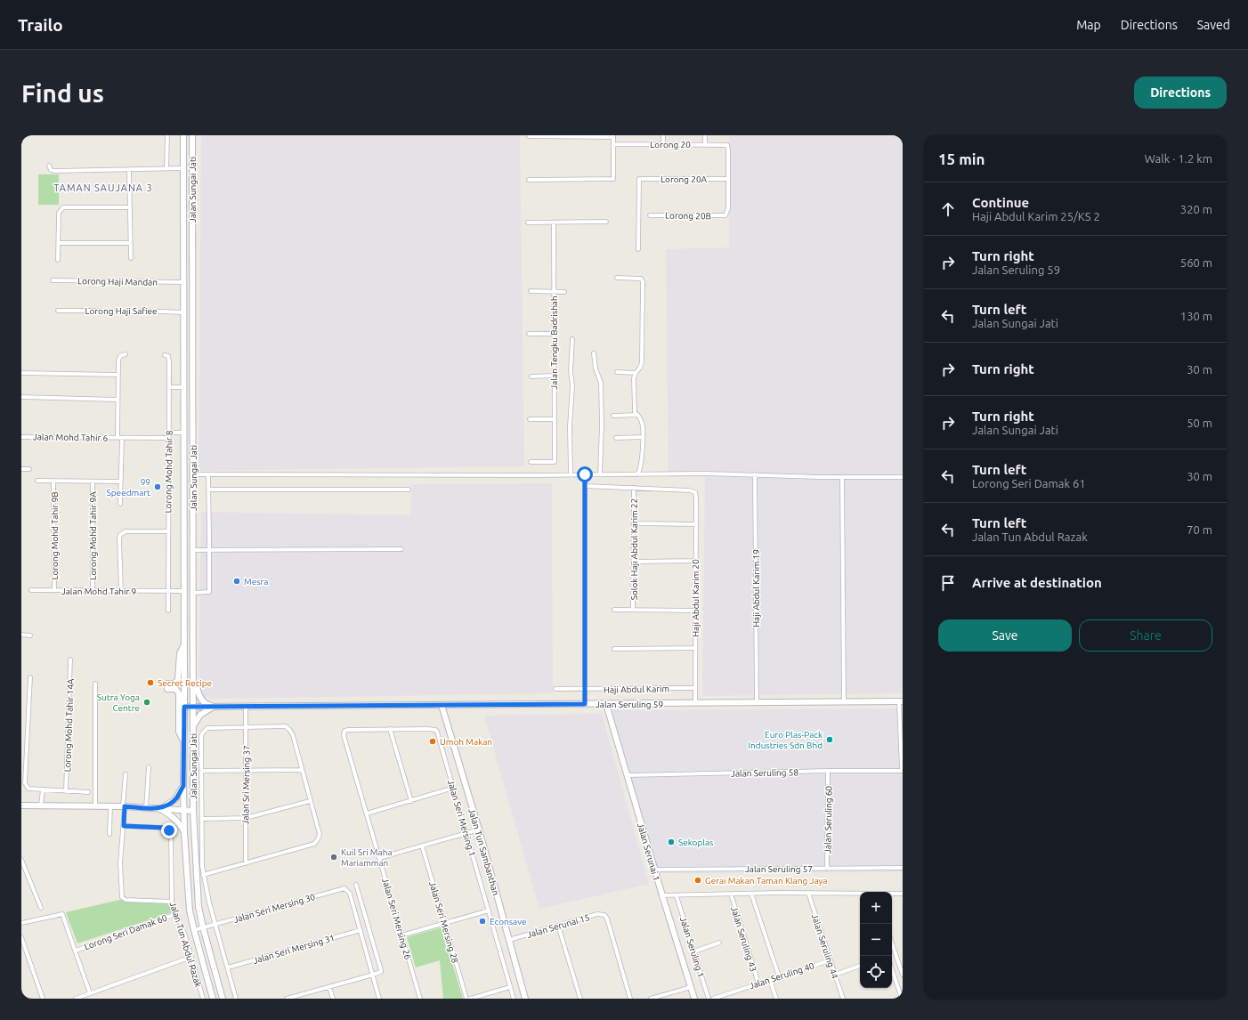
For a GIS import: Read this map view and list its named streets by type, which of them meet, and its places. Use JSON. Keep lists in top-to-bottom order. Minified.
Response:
{"streets":{"main road":["Jalan Sungai Jati","Jalan Seruling 59","Jalan Tun Sambanthan","Jalan Serunai 1","Jalan Tun Abdul Razak"],"street":["Lorong 20","Lorong 20A","Lorong 20B","Lorong Haji Mandan","Lorong Haji Safiee","Jalan Tengku Badrishah","Jalan Mohd Tahir 6","Lorong Mohd Tahir 8","Lorong Mohd Tahir 9B","Lorong Mohd Tahir 9A","Solok Haji Abdul Karim 22","Haji Abdul Karim 19","Jalan Mohd Tahir 9","Haji Abdul Karim 20","Haji Abdul Karim","Lorong Mohd Tahir 14A","Jalan Seruling 58","Jalan Sri Mersing 37","Jalan Seri Mersing 1","Jalan Seruling 60","Jalan Seruling 57","Jalan Seri Mersing 30","Jalan Seri Mersing 26","Jalan Seri Mersing 28","Jalan Serunai 15","Lorong Seri Damak 60","Jalan Seruling 43","Jalan Seruling 44","Jalan Seruling 1","Jalan Seri Mersing 31","Jalan Seruling 40"]},"crossings":[["Lorong 20","Lorong 20A"],["Lorong 20","Lorong 20B"],["Lorong 20A","Lorong 20B"],["Jalan Sungai Jati","Lorong Haji Mandan"],["Jalan Sungai Jati","Lorong Haji Safiee"],["Jalan Sungai Jati","Jalan Mohd Tahir 9"],["Jalan Sungai Jati","Jalan Seruling 59"],["Jalan Sungai Jati","Jalan Tun Abdul Razak"],["Jalan Mohd Tahir 6","Lorong Mohd Tahir 8"],["Lorong Mohd Tahir 8","Jalan Mohd Tahir 9"],["Lorong Mohd Tahir 9B","Jalan Mohd Tahir 9"],["Lorong Mohd Tahir 9A","Jalan Mohd Tahir 9"],["Solok Haji Abdul Karim 22","Haji Abdul Karim 20"],["Haji Abdul Karim 19","Jalan Seruling 59"],["Haji Abdul Karim 20","Haji Abdul Karim"],["Haji Abdul Karim 20","Jalan Seruling 59"],["Jalan Seruling 59","Jalan Sri Mersing 37"],["Jalan Seruling 59","Jalan Tun Sambanthan"],["Jalan Seruling 59","Jalan Serunai 1"],["Jalan Seruling 58","Jalan Seruling 60"],["Jalan Seruling 58","Jalan Serunai 1"],["Jalan Seri Mersing 1","Jalan Tun Sambanthan"],["Jalan Seri Mersing 1","Jalan Seri Mersing 26"],["Jalan Seruling 60","Jalan Seruling 57"],["Jalan Tun Sambanthan","Jalan Serunai 15"],["Jalan Serunai 1","Jalan Seruling 57"],["Jalan Seri Mersing 30","Jalan Tun Abdul Razak"],["Jalan Seri Mersing 30","Jalan Seri Mersing 31"],["Lorong Seri Damak 60","Jalan Tun Abdul Razak"],["Jalan Seruling 43","Jalan Seruling 40"],["Jalan Seruling 44","Jalan Seruling 40"]],"districts":["TAMAN SAUJANA 3"],"places":["99 Speedmart","Mesra","Secret Recipe","Sutra Yoga Centre","Euro Plas-Pack Industries Sdn Bhd","Umoh Makan","Sekoplas","Kuil Sri Maha Mariamman","Gerai Makan Taman Klang Jaya","Econsave"],"page":{"header":"Trailo","nav":["Map","Directions","Saved"],"buttons":["Directions",["Save","Share"]],"title":"Find us","heading":["15 min","Walk · 1.2 km"],"list":[["Continue","Haji Abdul Karim 25/KS 2","320 m"],["Turn right","Jalan Seruling 59","560 m"],["Turn left","Jalan Sungai Jati","130 m"],["Turn right","30 m"],["Turn right","Jalan Sungai Jati","50 m"],["Turn left","Lorong Seri Damak 61","30 m"],["Turn left","Jalan Tun Abdul Razak","70 m"],"Arrive at destination"],"map_buttons":["+","−"]}}
